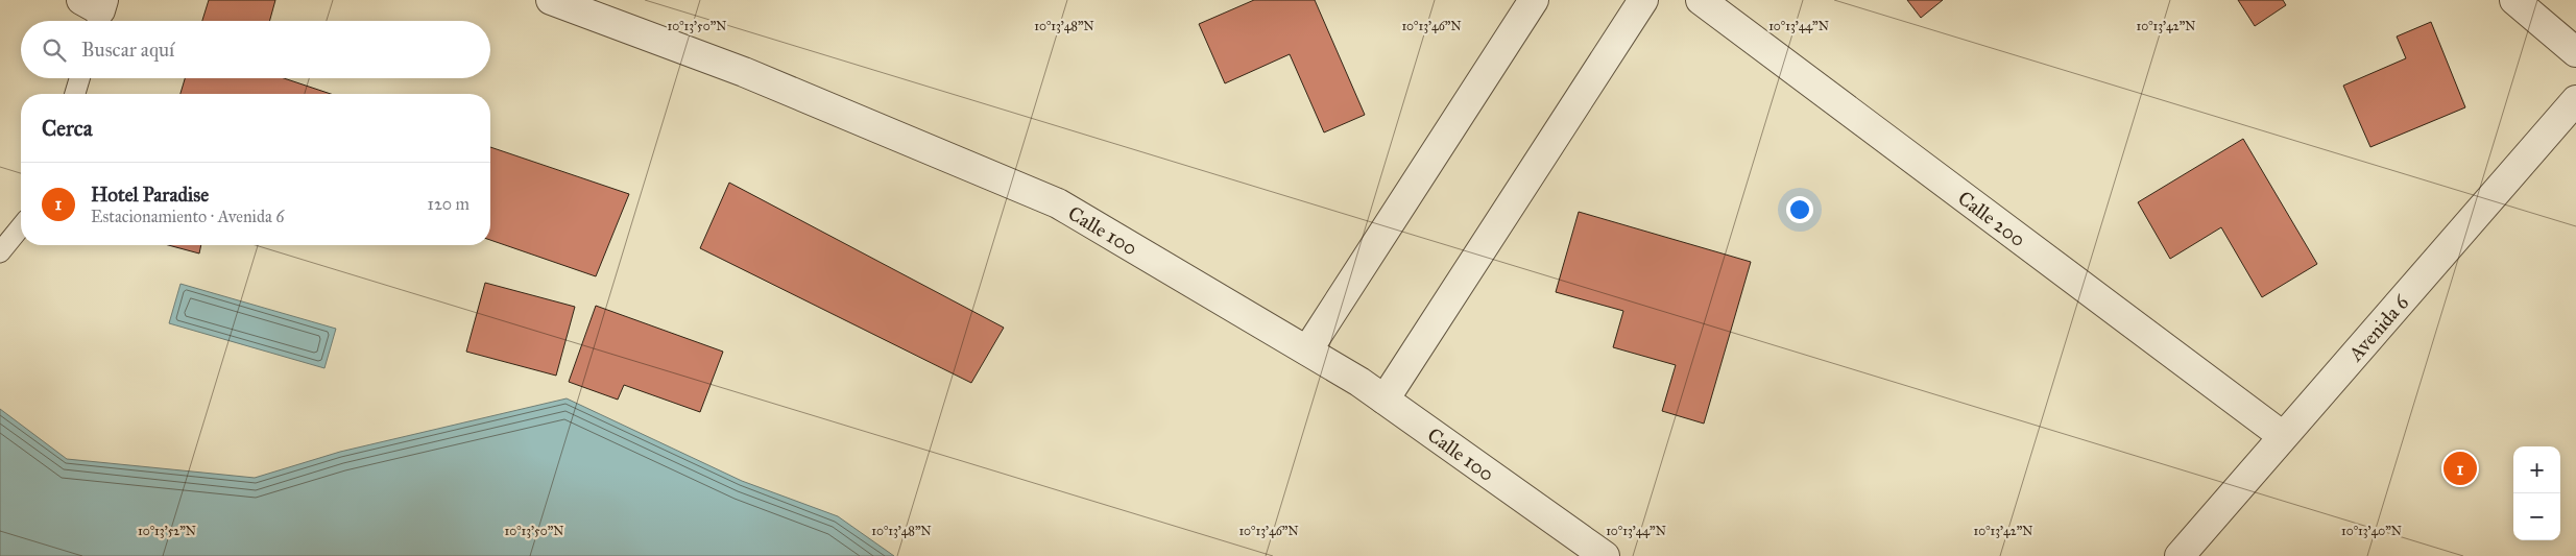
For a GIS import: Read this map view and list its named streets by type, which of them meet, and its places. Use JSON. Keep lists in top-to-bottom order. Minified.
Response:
{"streets":{"street":["Calle 200","Calle 100","Avenida 6"]},"crossings":[["Calle 200","Avenida 6"]],"page":{"search":"Buscar aquí","heading":"Cerca","list":[{"mark":"1","name":"Hotel Paradise","note":"Estacionamiento · Avenida 6","value":"120 m"}],"map_buttons":["+","−"],"pins":"1"},"coordinates":["10°13'50\"N","10°13'48\"N","10°13'46\"N","10°13'44\"N","10°13'42\"N","10°13'52\"N","10°13'40\"N"]}
